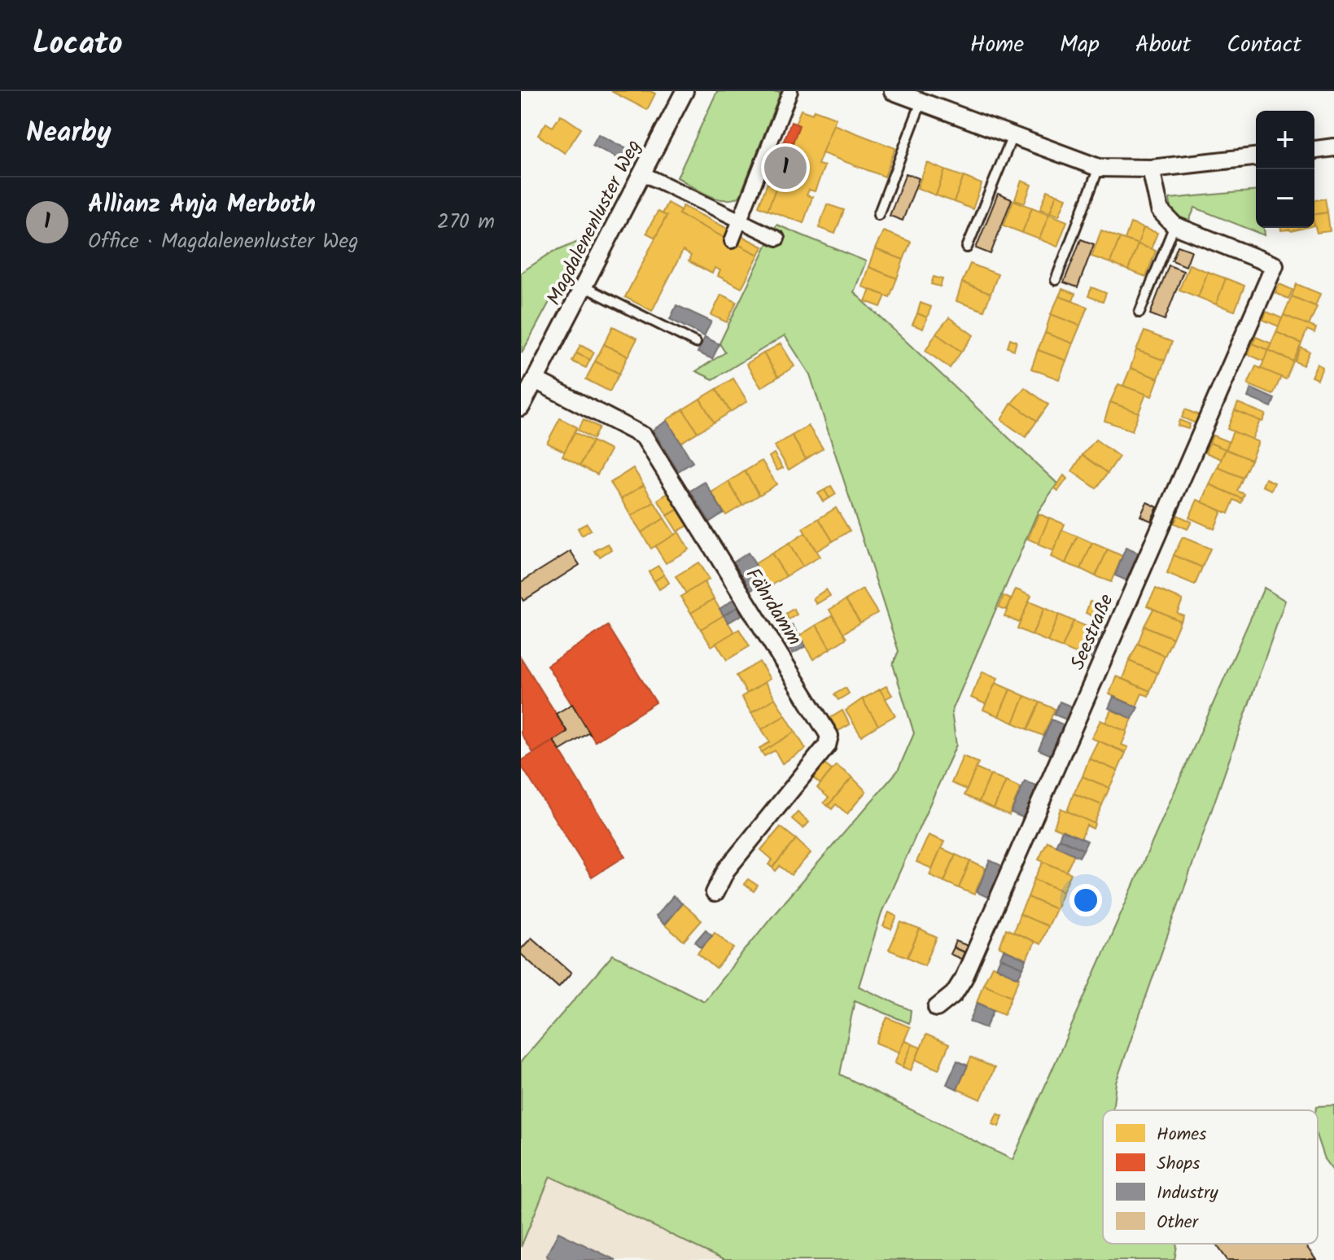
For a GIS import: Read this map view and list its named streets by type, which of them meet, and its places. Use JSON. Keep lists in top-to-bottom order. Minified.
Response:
{"streets":{"street":["Magdalenenluster Weg","Fährdamm","Seestraße"]},"crossings":[["Magdalenenluster Weg","Fährdamm"]],"legend":["Homes","Shops","Industry","Other"],"page":{"header":"Locato","nav":["Home","Map","About","Contact"],"heading":"Nearby","map_buttons":["+","−"],"pins":"1","list":[{"mark":"1","name":"Allianz Anja Merboth","note":"Office · Magdalenenluster Weg","value":"270 m"}]}}
